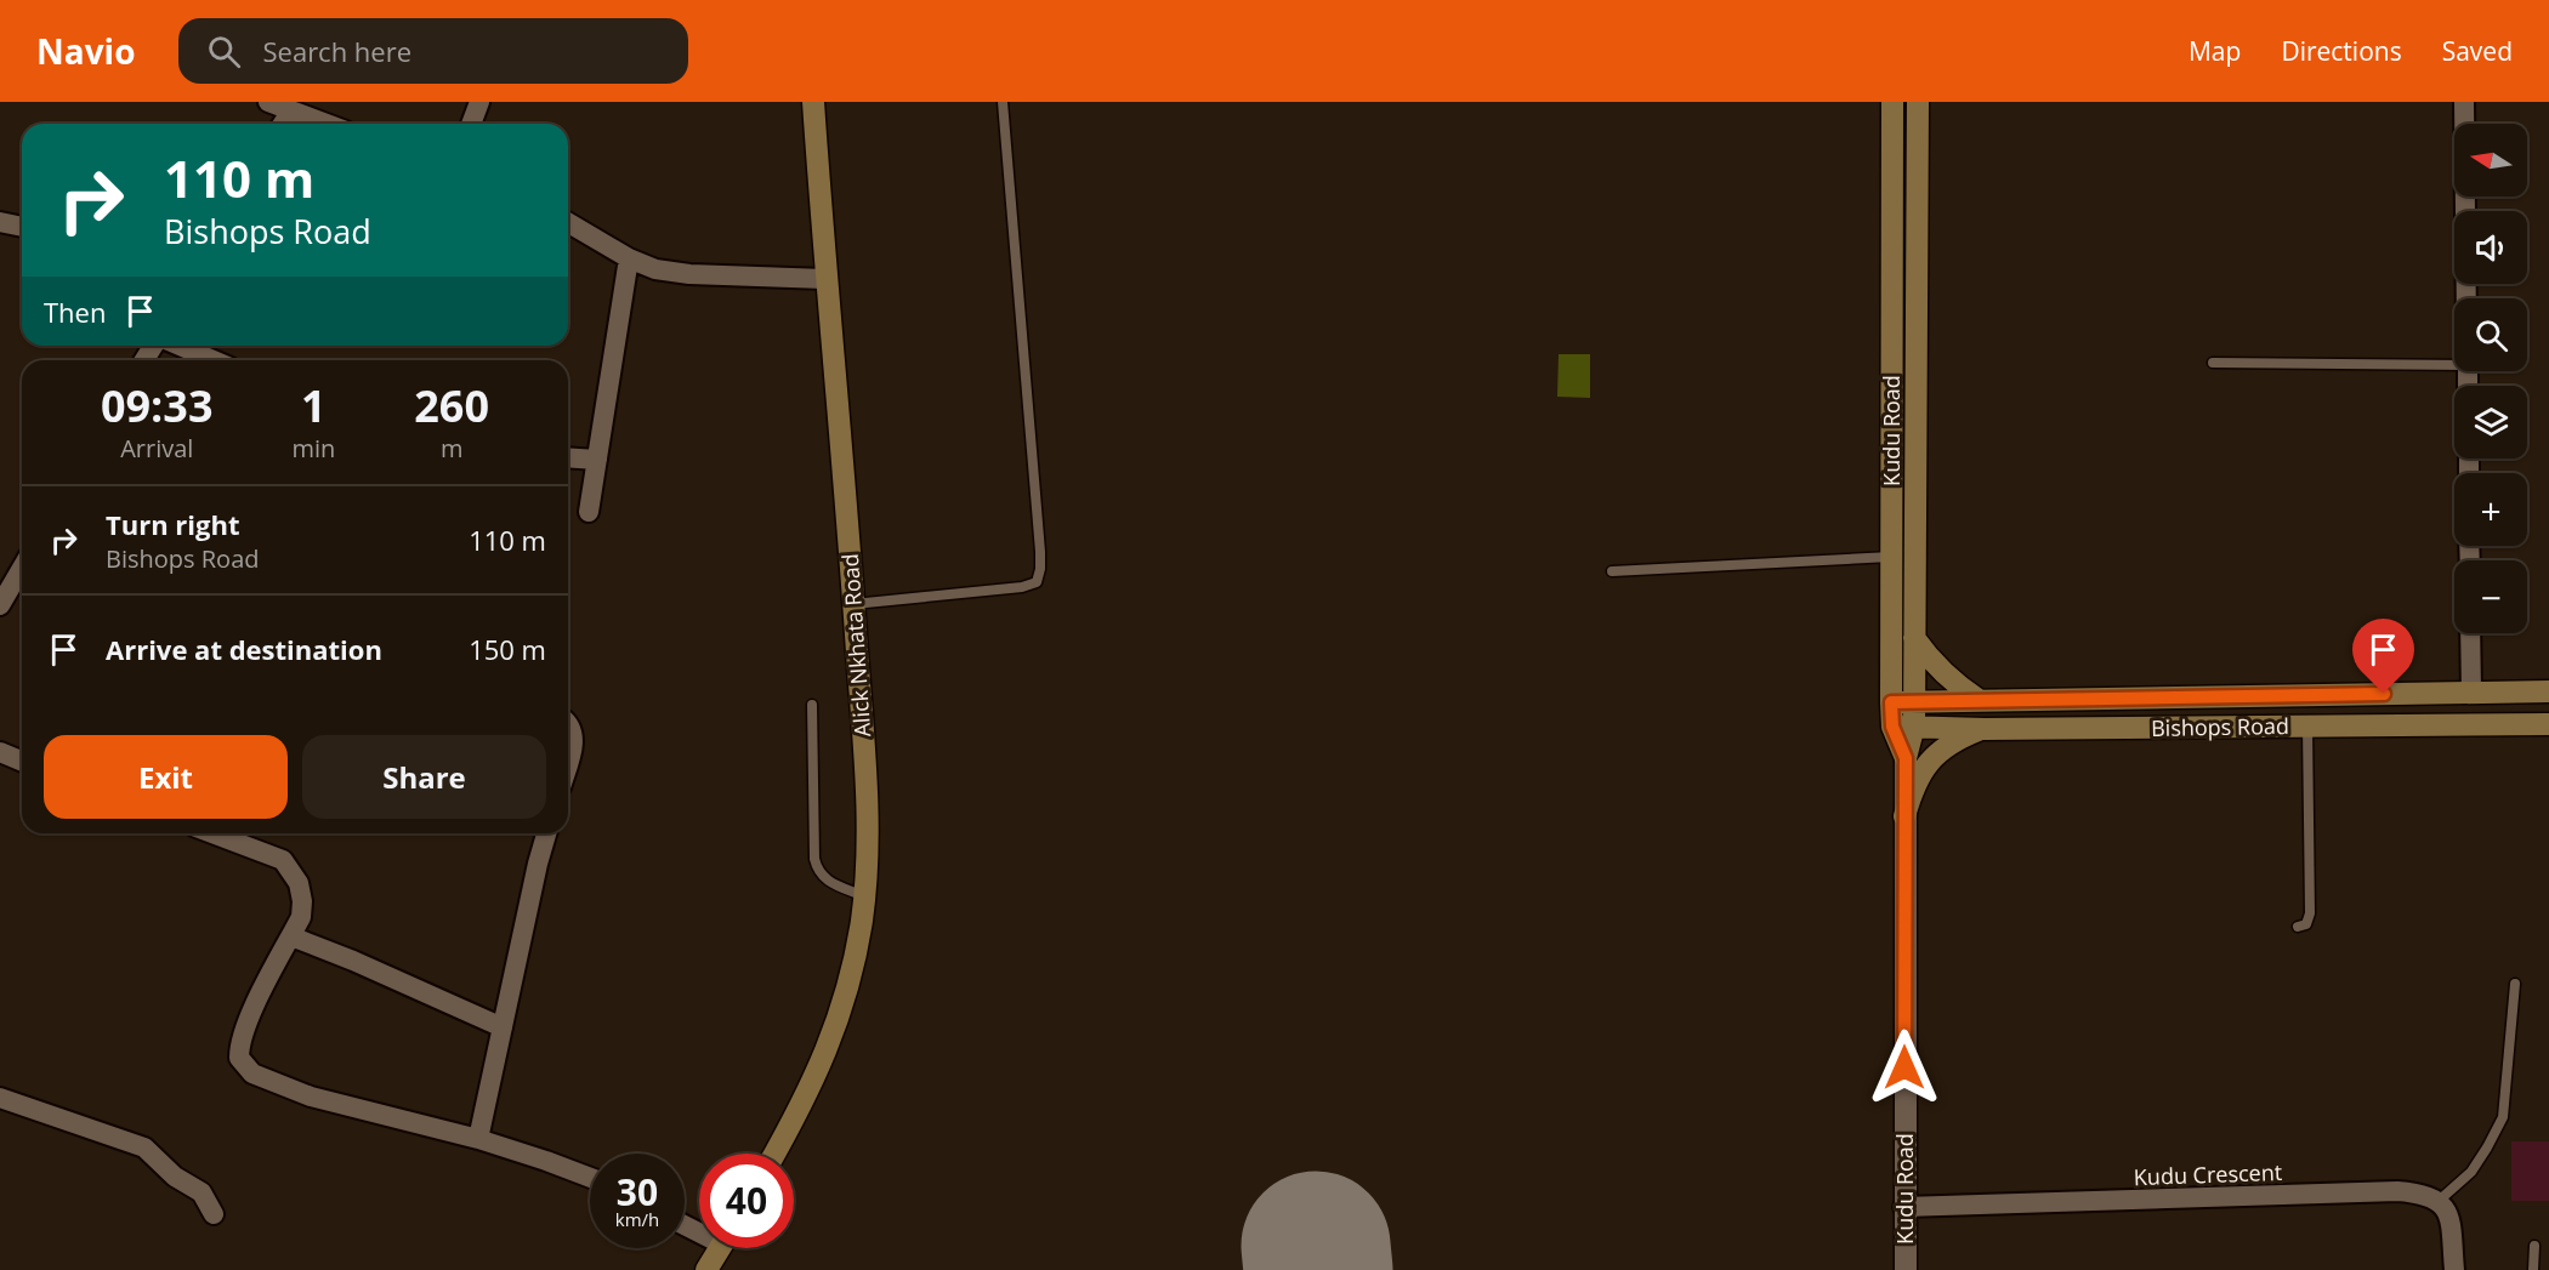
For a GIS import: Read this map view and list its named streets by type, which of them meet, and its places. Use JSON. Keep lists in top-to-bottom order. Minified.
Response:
{"streets":{"main road":["Kudu Road","Alick Nkhata Road","Bishops Road"],"street":["Kudu Crescent"]},"crossings":[["Kudu Road","Bishops Road"],["Kudu Road","Kudu Crescent"]],"north":"left","page":{"header":"Navio","search":"Search here","nav":["Map","Directions","Saved"],"map_buttons":["+","−"],"turn":["110 m","Bishops Road"],"then":"Then","eta":["09:33","Arrival","1","min","260","m"],"list":[{"name":"Turn right","note":"Bishops Road","value":"110 m"},{"name":"Arrive at destination","value":"150 m"}],"buttons":["Exit","Share"],"speed":"30 km/h","limit":"40"}}
